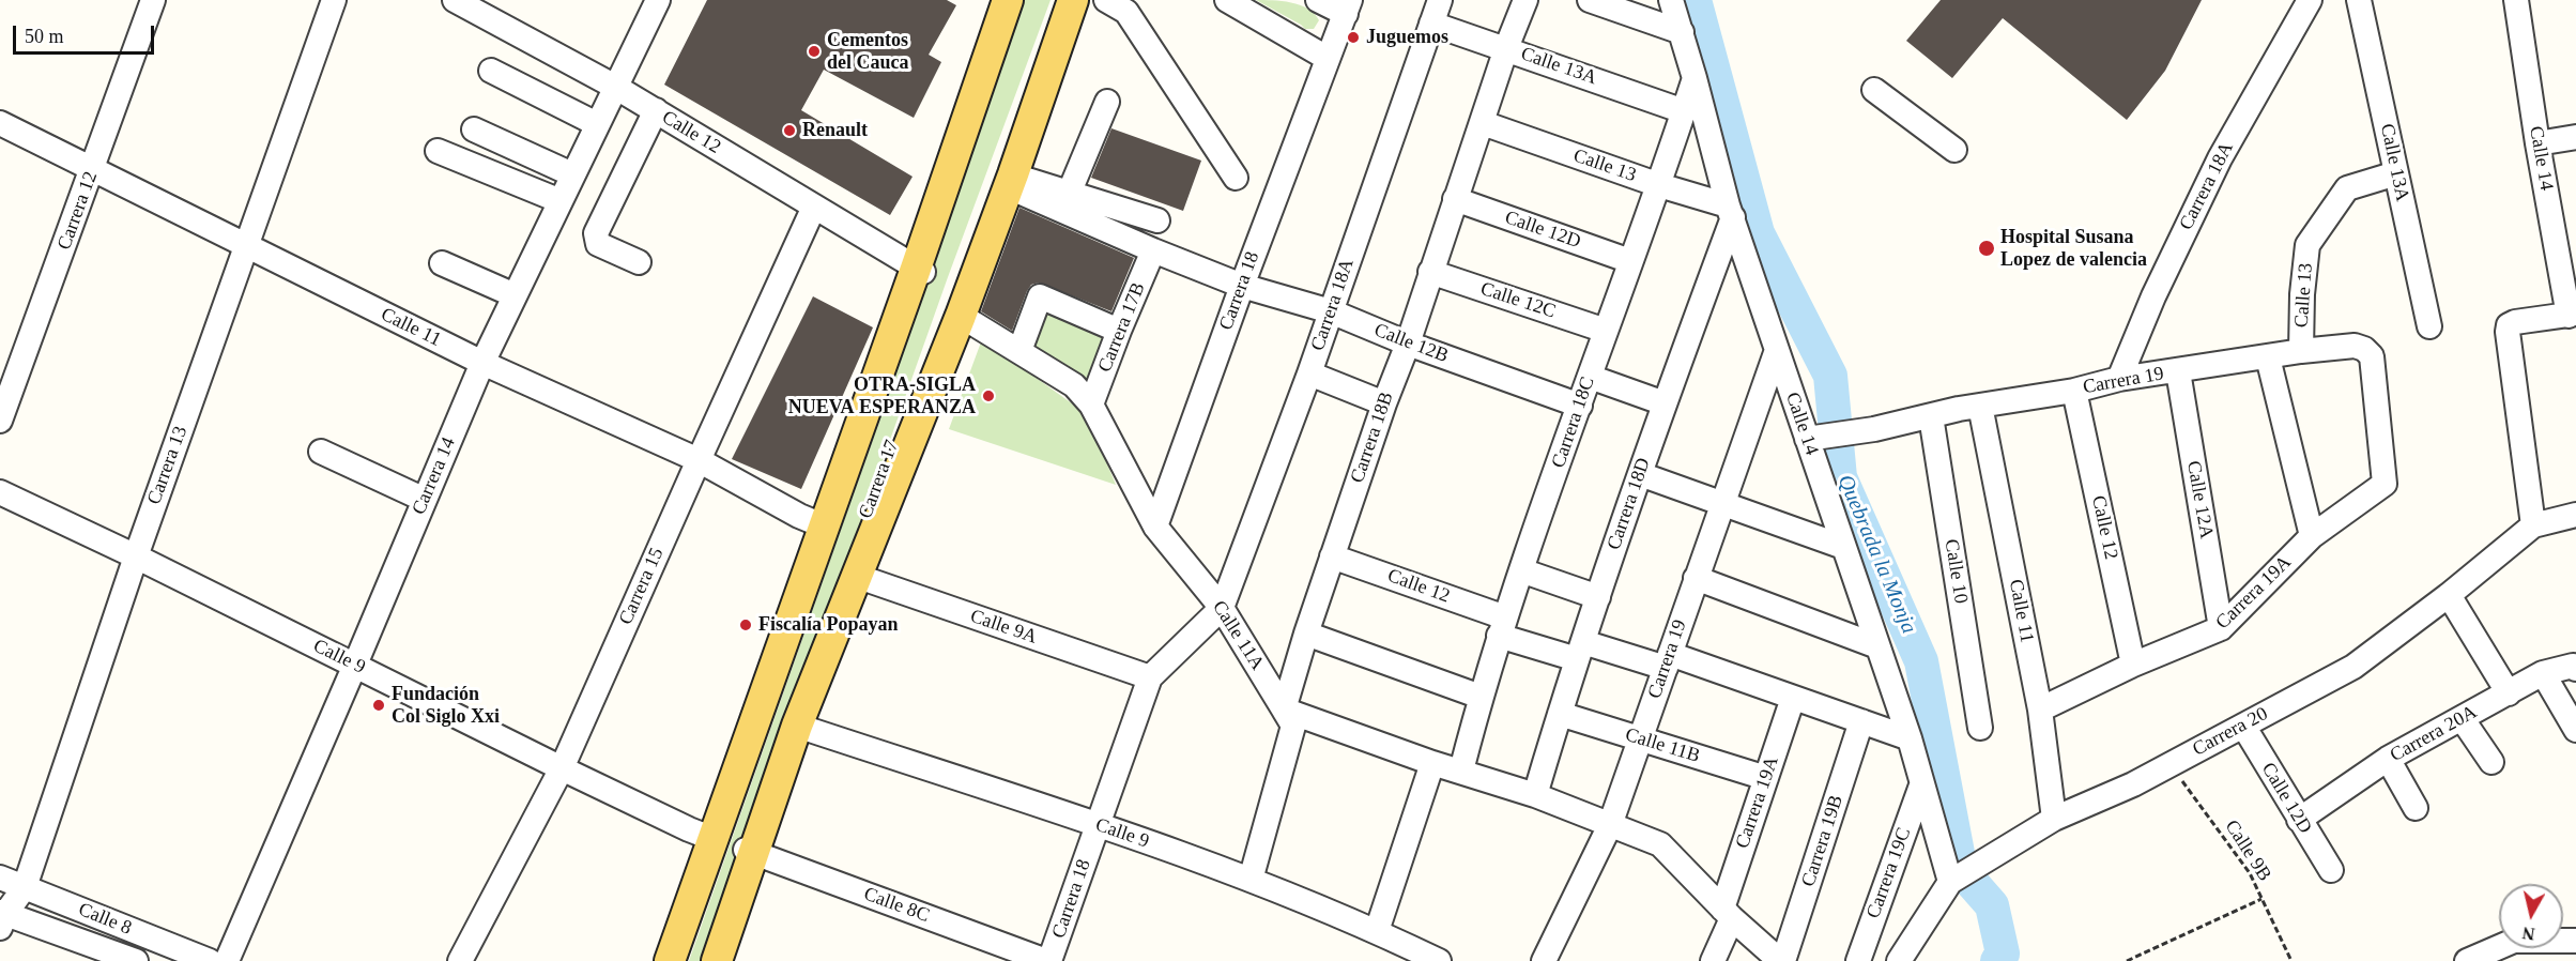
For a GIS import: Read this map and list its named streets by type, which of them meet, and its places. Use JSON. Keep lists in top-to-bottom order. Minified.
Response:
{"streets":{"main road":["Carrera 17"],"street":["Calle 13A","Calle 12","Calle 14","Calle 13","Carrera 18A","Carrera 12","Calle 12D","Carrera 18","Calle 12C","Calle 11","Carrera 17B","Calle 12B","Carrera 19","Carrera 18C","Carrera 18B","Carrera 13","Carrera 14","Calle 12A","Carrera 18D","Calle 10","Carrera 15","Carrera 19A","Calle 9A","Calle 11A","Calle 9","Carrera 20","Carrera 20A","Calle 11B","Carrera 19B","Carrera 19C","Calle 8C","Calle 8"],"path":["Calle 9B"]},"crossings":[["Calle 13A","Calle 13"],["Calle 13A","Carrera 18A"],["Calle 13A","Carrera 18C"],["Calle 13A","Carrera 18B"],["Calle 12","Calle 14"],["Calle 12","Carrera 19"],["Calle 12","Carrera 18C"],["Calle 12","Carrera 18B"],["Calle 12","Carrera 14"],["Calle 12","Carrera 17"],["Calle 12","Carrera 18D"],["Calle 12","Carrera 15"],["Calle 12","Carrera 19A"],["Calle 12","Carrera 19B"],["Calle 14","Calle 13"],["Calle 14","Carrera 19"],["Calle 14","Carrera 18C"],["Calle 14","Carrera 18D"],["Calle 14","Carrera 20"],["Calle 14","Carrera 19C"],["Calle 13","Carrera 19"],["Calle 13","Carrera 18C"],["Calle 13","Carrera 18B"],["Calle 13","Carrera 18D"],["Carrera 18A","Carrera 18"],["Carrera 18A","Calle 12B"],["Carrera 18A","Carrera 19"],["Carrera 18A","Calle 11A"],["Carrera 12","Calle 11"],["Calle 12D","Carrera 18C"],["Calle 12D","Carrera 18B"],["Calle 12D","Carrera 20"],["Calle 12D","Carrera 20A"],["Carrera 18","Calle 12B"],["Carrera 18","Calle 9A"],["Carrera 18","Calle 11A"],["Carrera 18","Calle 9"],["Carrera 18","Calle 8C"],["Calle 12C","Carrera 18C"],["Calle 12C","Carrera 18B"],["Calle 11","Carrera 19"],["Calle 11","Carrera 13"],["Calle 11","Carrera 14"],["Calle 11","Carrera 17"],["Calle 11","Carrera 15"],["Calle 11","Carrera 19A"],["Calle 11","Carrera 20"],["Carrera 17B","Calle 11A"],["Calle 12B","Carrera 18C"],["Calle 12B","Carrera 18B"],["Carrera 19","Calle 12A"],["Carrera 19","Calle 10"],["Carrera 19","Carrera 19A"],["Carrera 19","Calle 11B"],["Carrera 18B","Calle 11A"],["Carrera 18B","Calle 9"],["Carrera 13","Calle 9"],["Carrera 13","Calle 8"],["Carrera 14","Calle 9"],["Carrera 17","Calle 9"],["Carrera 17","Calle 8C"],["Calle 12A","Carrera 19A"],["Carrera 18D","Calle 11B"],["Carrera 15","Calle 9"],["Carrera 19A","Calle 11B"],["Carrera 20","Calle 9B"]],"water":["Quebrada la Monja"],"places":["Juguemos","Cementos del Cauca","Renault","Hospital Susana Lopez de valencia","OTRA-SIGLA NUEVA ESPERANZA","Fiscalía Popayan","Fundación Col Siglo Xxi"],"scale_bar":"50 m","north":"bottom"}
